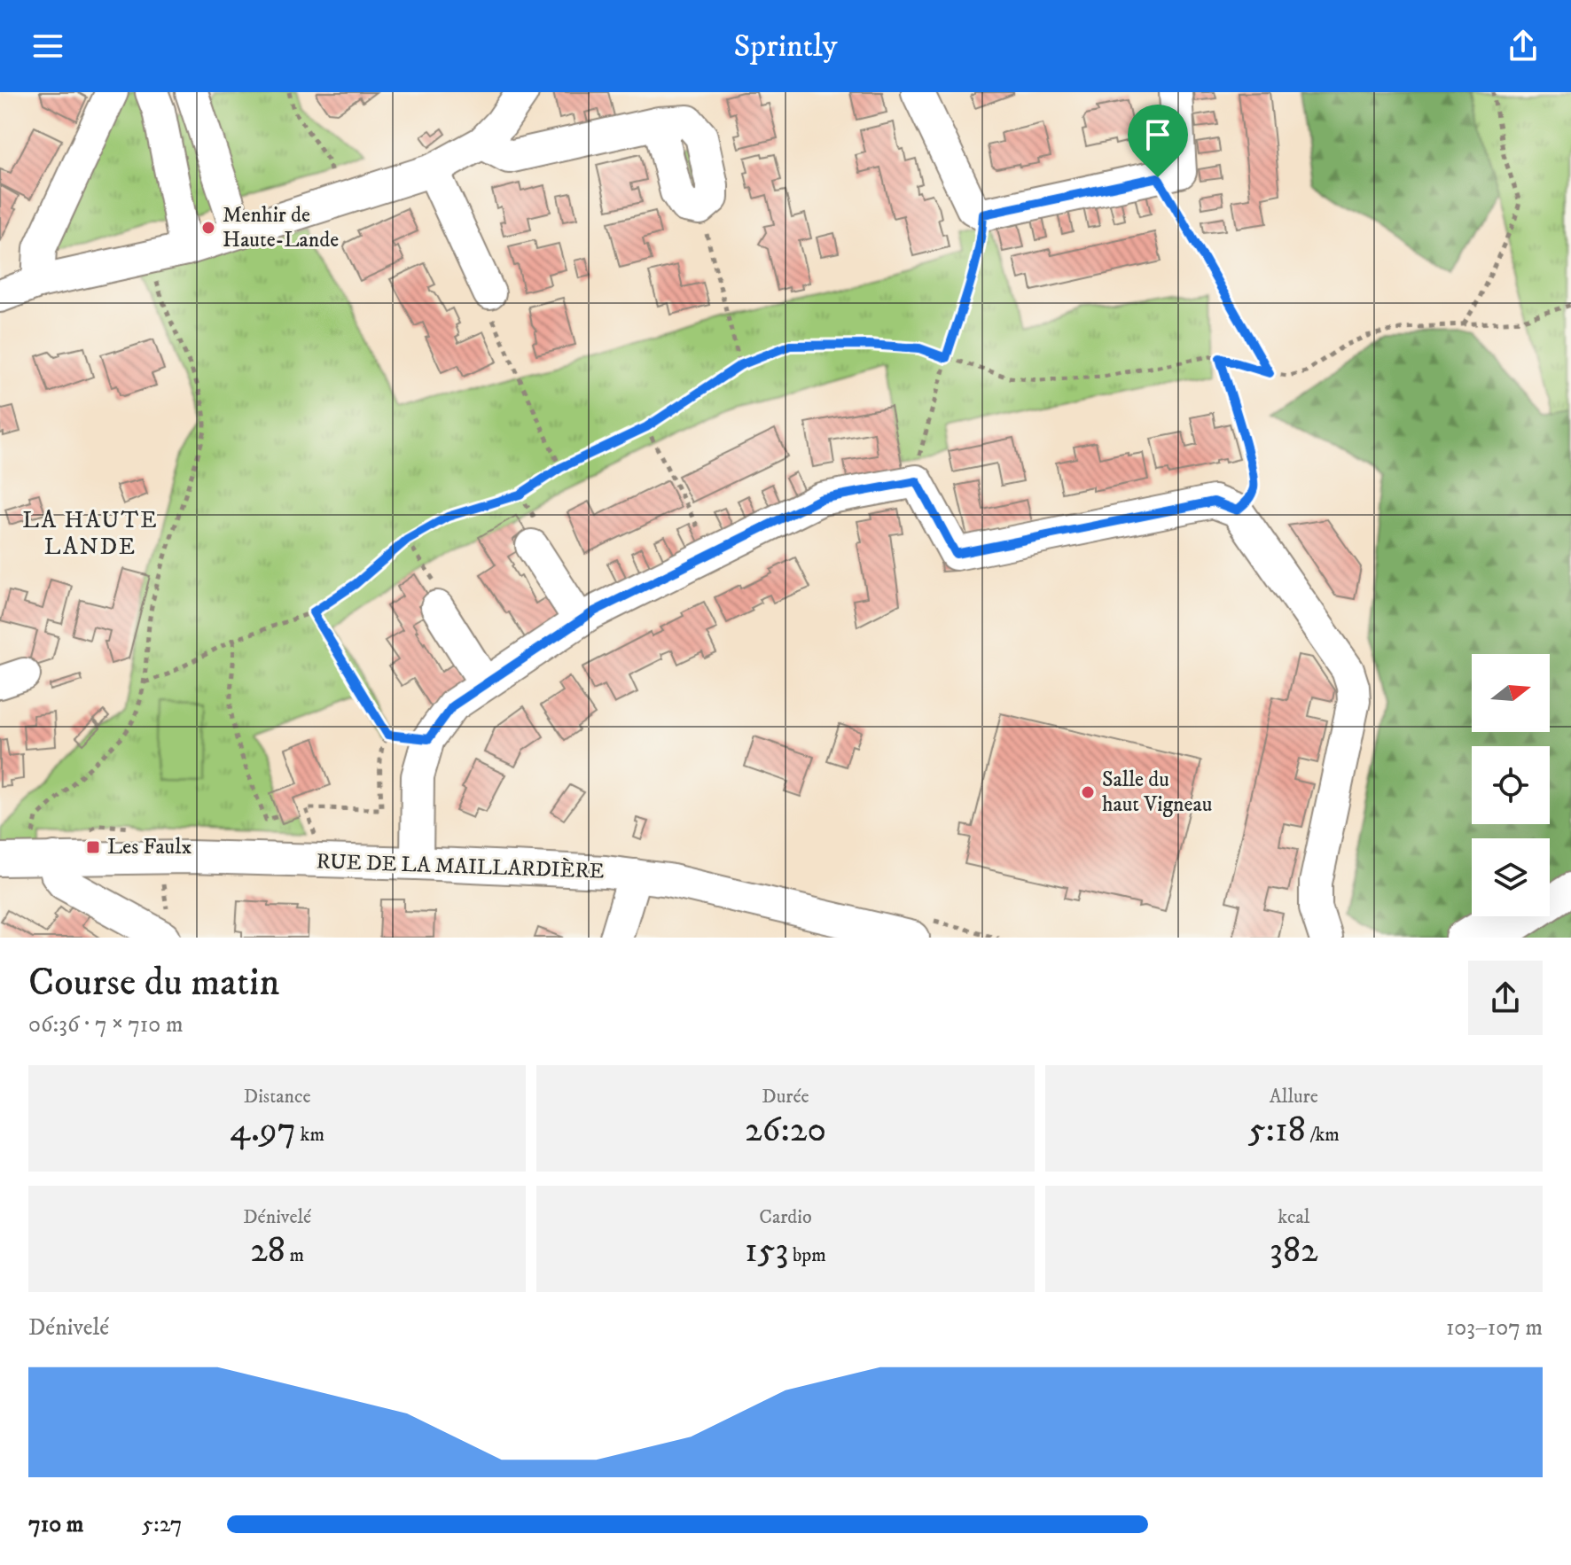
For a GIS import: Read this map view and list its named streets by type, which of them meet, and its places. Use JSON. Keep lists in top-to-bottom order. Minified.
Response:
{"streets":{"street":["RUE DE LA MAILLARDIÈRE"]},"districts":["LA HAUTE LANDE"],"places":{"other":["Menhir de Haute-Lande","Salle du haut Vigneau"],"transit":["Les Faulx"]},"north":"right","page":{"header":"Sprintly","heading":["Course du matin","06:36 · 7 × 710 m"],"stats":[["Distance","4.97 km"],["Durée","26:20"],["Allure","5:18 /km"],["Dénivelé","28 m"],["Cardio","153 bpm"],["kcal","382"]],"chart":["Dénivelé","103–107 m"],"list":[{"name":"710 m","note":"5:27"}]}}
